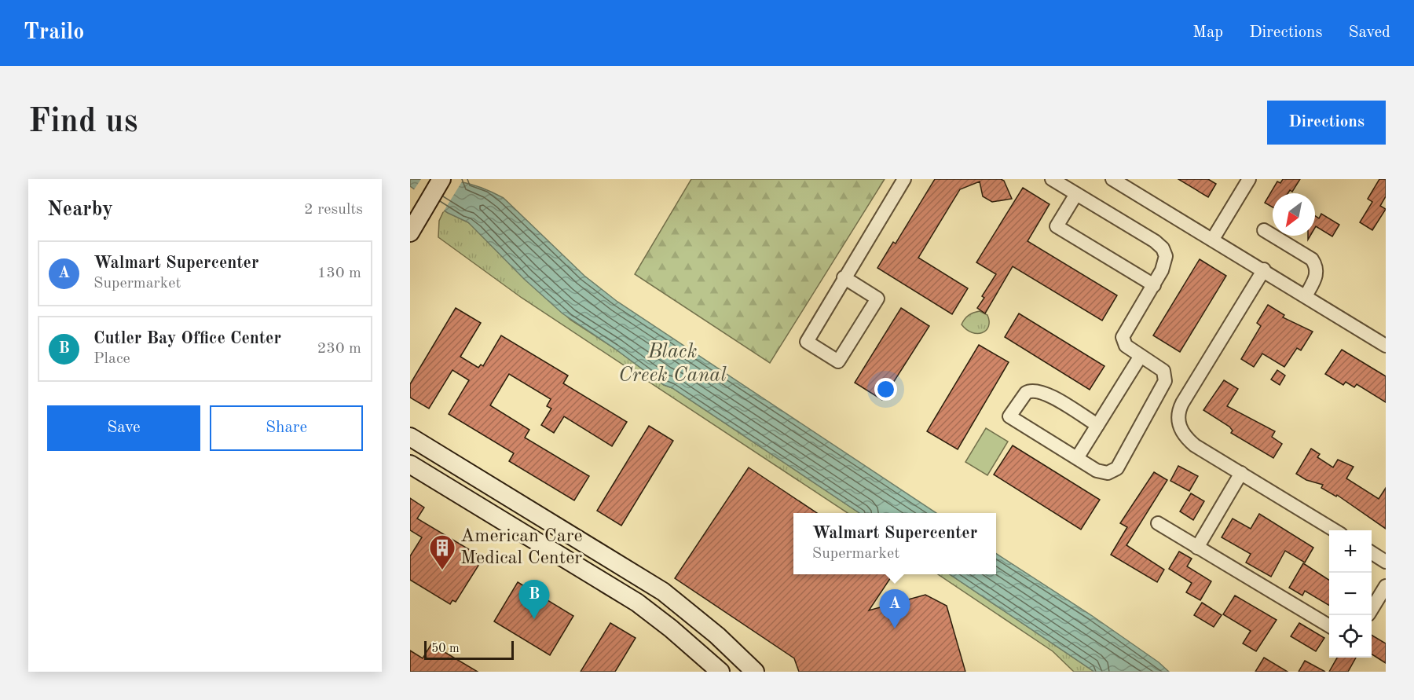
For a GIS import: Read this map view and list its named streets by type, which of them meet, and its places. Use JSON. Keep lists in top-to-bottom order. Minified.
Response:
{"water":["Black Creek Canal"],"places":{"building":["American Care Medical Center"]},"scale_bar":"50 m","north":"bottom left","page":{"header":"Trailo","nav":["Map","Directions","Saved"],"buttons":["Directions",["Save","Share"]],"title":"Find us","heading":["Nearby","2 results"],"list":[{"mark":"A","name":"Walmart Supercenter","note":"Supermarket","value":"130 m"},{"mark":"B","name":"Cutler Bay Office Center","note":"Place","value":"230 m"}],"popup":["Walmart Supercenter","Supermarket"],"map_buttons":["+","−"],"pins":["B","A"],"scale":"50 m"}}
